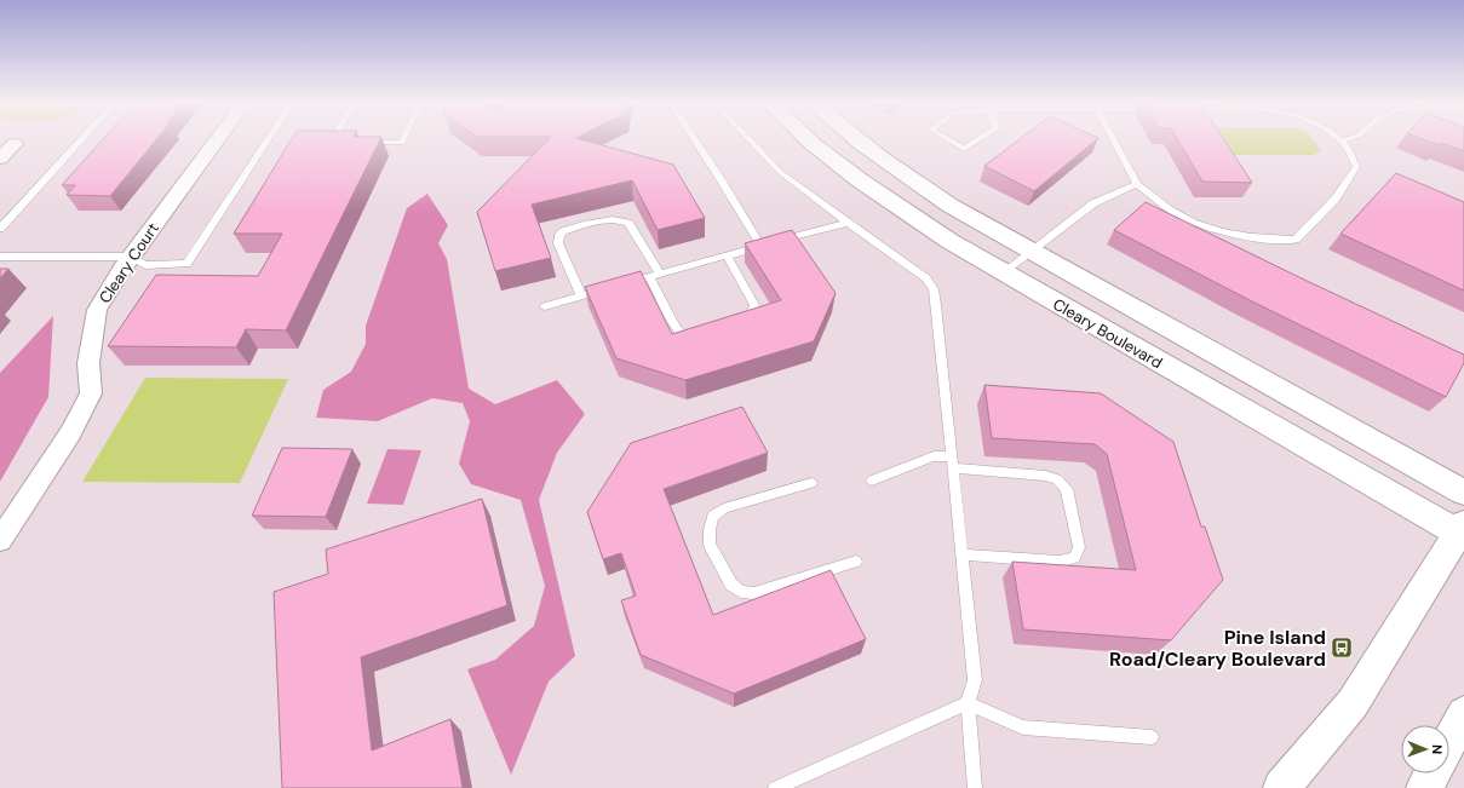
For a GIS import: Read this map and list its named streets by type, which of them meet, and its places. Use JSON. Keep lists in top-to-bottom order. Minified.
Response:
{"streets":{"street":["Cleary Court","Cleary Boulevard"]},"places":{"bus stop":["Pine Island Road/Cleary Boulevard"]},"north":"right"}
